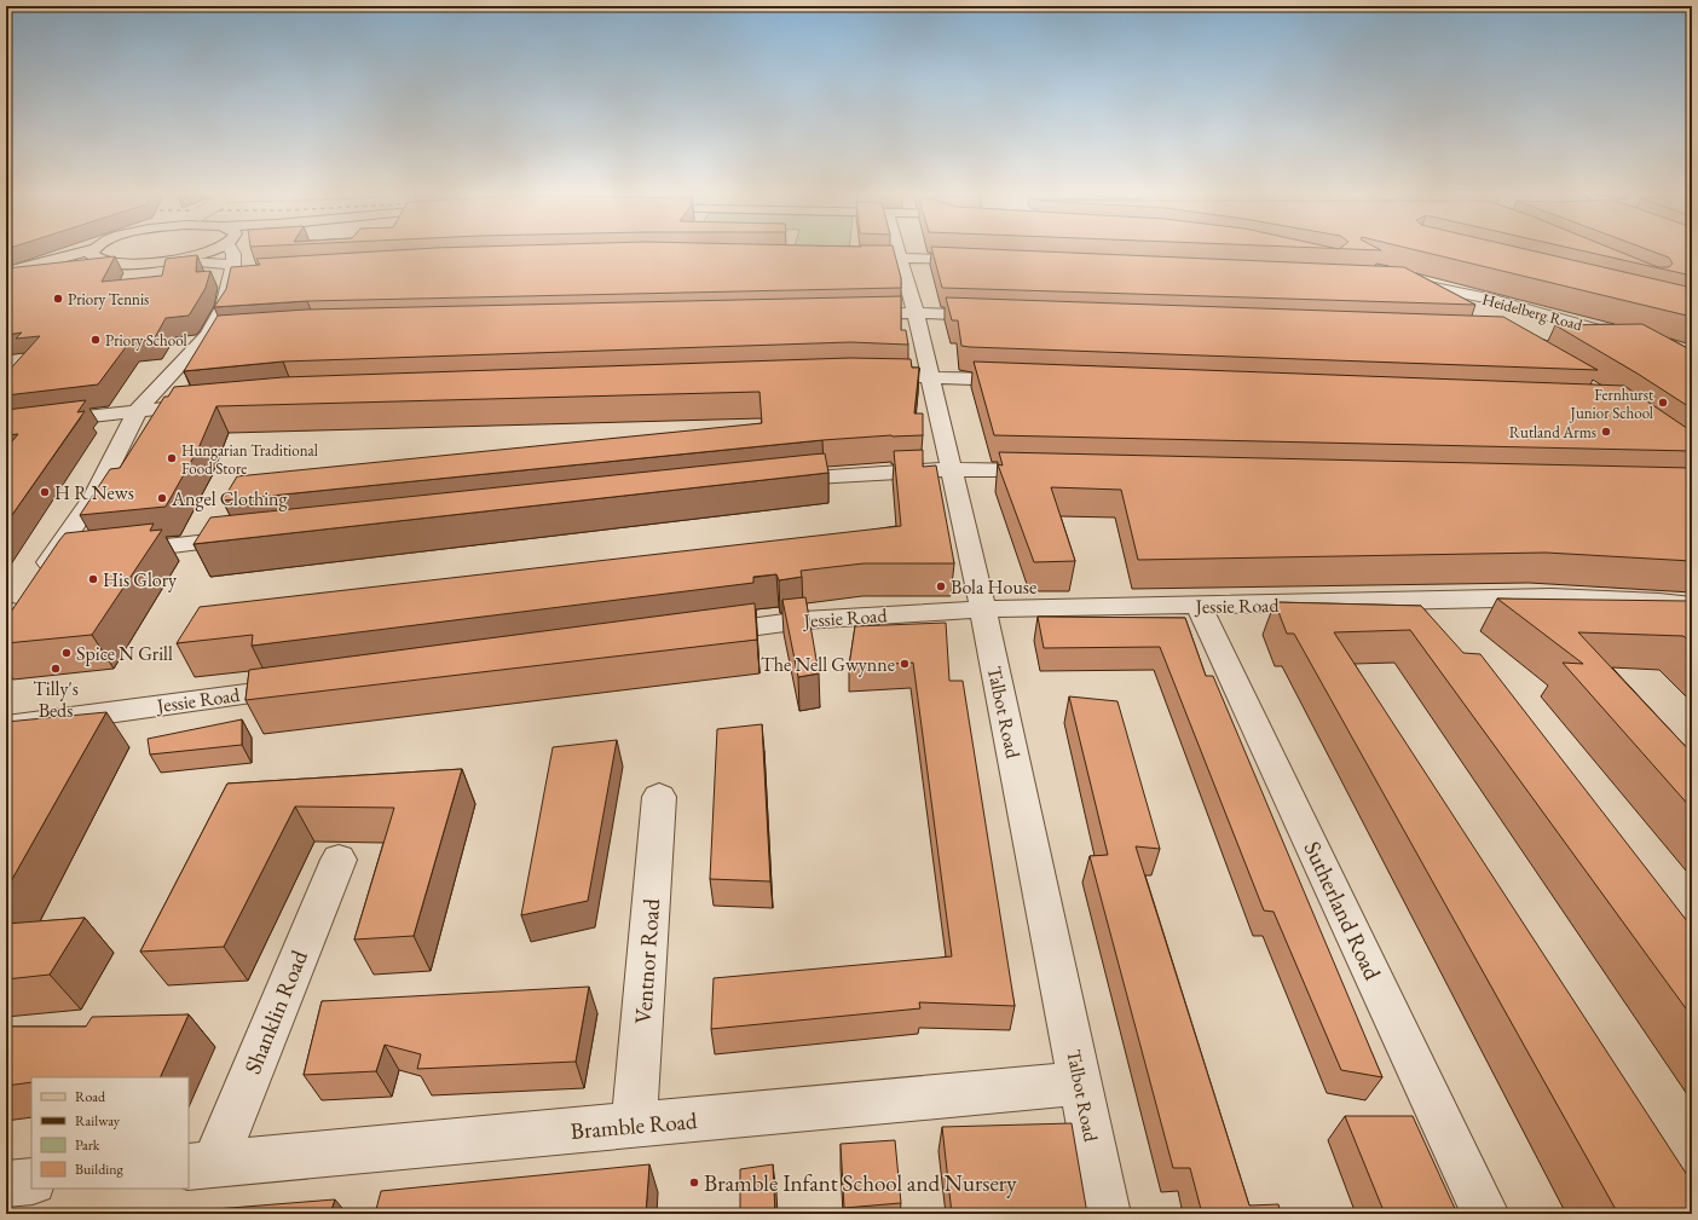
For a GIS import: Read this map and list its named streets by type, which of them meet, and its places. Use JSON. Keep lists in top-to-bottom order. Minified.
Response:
{"streets":{"street":["Heidelberg Road","Jessie Road","Talbot Road","Sutherland Road","Ventnor Road","Shanklin Road","Bramble Road"]},"crossings":[["Jessie Road","Talbot Road"],["Jessie Road","Sutherland Road"],["Talbot Road","Bramble Road"],["Ventnor Road","Bramble Road"],["Shanklin Road","Bramble Road"]],"places":["Priory Tennis","Priory School","Fernhurst Junior School","Rutland Arms","Hungarian Traditional Food Store","H R News","Angel Clothing","His Glory","Bola House","Spice N Grill","The Nell Gwynne","Tilly's Beds","Bramble Infant School and Nursery"],"legend":["Road","Railway","Park","Building"]}
